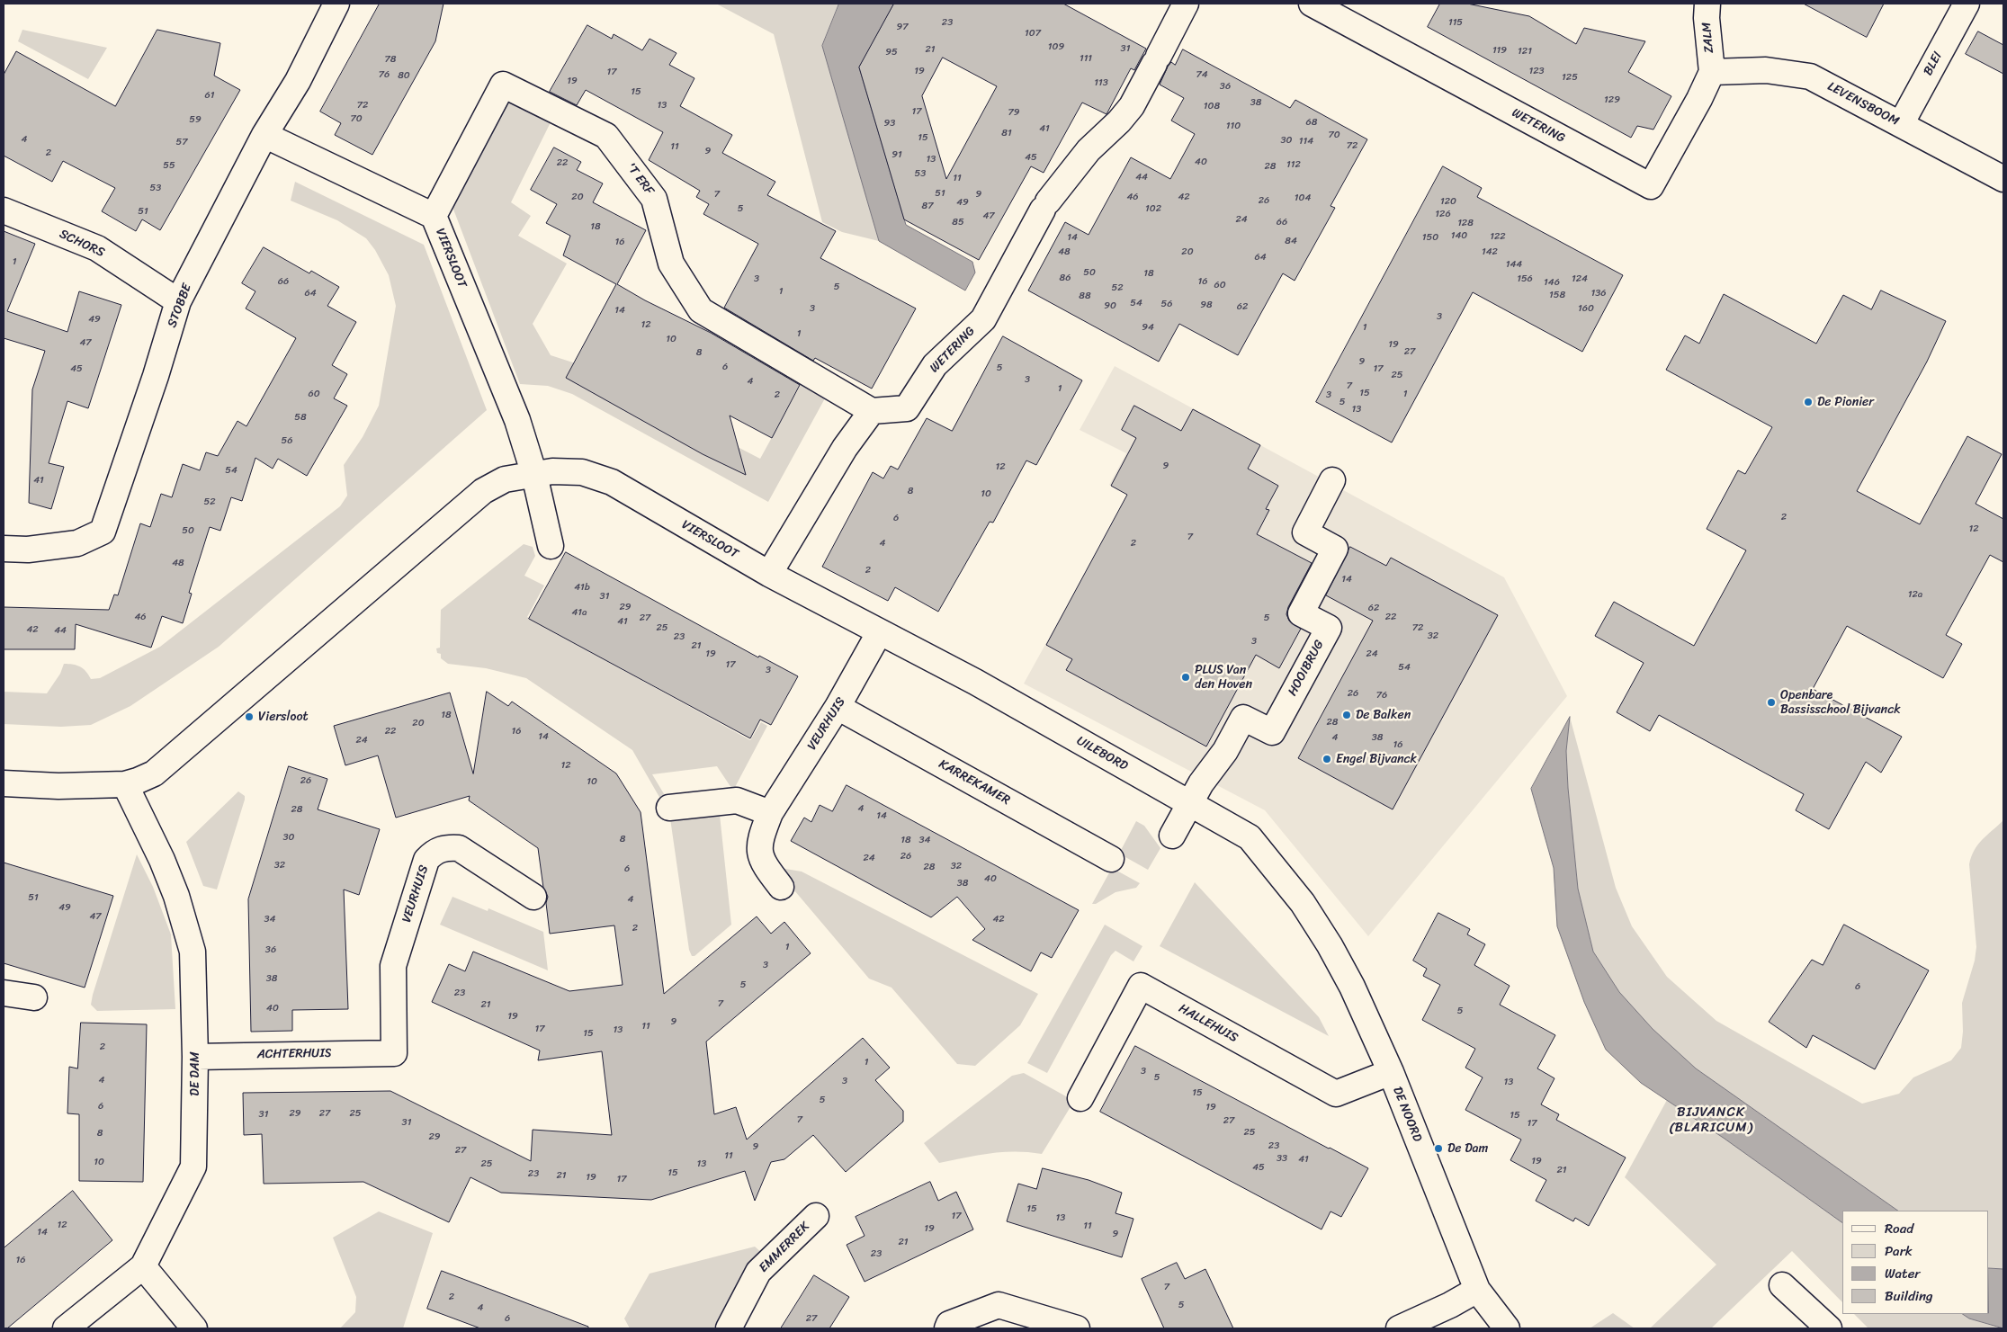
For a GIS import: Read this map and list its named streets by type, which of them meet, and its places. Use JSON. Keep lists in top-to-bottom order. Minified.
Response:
{"streets":{"street":["ZALM","BLEI","LEVENSBOOM","WETERING","'T ERF","SCHORS","VIERSLOOT","STOBBE","HOOIBRUG","VEURHUIS","UILEBORD","KARREKAMER","HALLEHUIS","ACHTERHUIS","DE DAM","DE NOORD","EMMERREK"]},"crossings":[["ZALM","LEVENSBOOM"],["ZALM","WETERING"],["BLEI","LEVENSBOOM"],["LEVENSBOOM","WETERING"],["WETERING","'T ERF"],["'T ERF","VIERSLOOT"],["SCHORS","STOBBE"],["VIERSLOOT","STOBBE"],["VIERSLOOT","VEURHUIS"],["VIERSLOOT","UILEBORD"],["VIERSLOOT","DE DAM"],["HOOIBRUG","UILEBORD"],["VEURHUIS","UILEBORD"],["VEURHUIS","KARREKAMER"],["VEURHUIS","ACHTERHUIS"],["UILEBORD","DE NOORD"],["HALLEHUIS","DE NOORD"],["ACHTERHUIS","DE DAM"]],"districts":["BIJVANCK (BLARICUM)"],"places":["De Pionier","PLUS Van den Hoven","Openbare Bassisschool Bijvanck","De Balken","Viersloot","Engel Bijvanck","De Dam"],"house_numbers":["23","115","97","107","109","31","21","119","121","95","111","78","19","123","17","76","74","80","125","19","113","36","15","61","129","38","72","13","108","17","79","70","59","68","93","110","41","81","70","15","4","30","114","57","72","11","9","2","91","45","13","40","22","112","55","28","53","44","11","53","51","7","9","20","46","42","104","26","120","49","87","5","102","51","126","47","24","85","66","128","18","140","122","14","150","84","16","48","20","142","64","1","144","50","18","86","3","156","124","66","16","146","60","5","52","1","64","136","158","88","54","56","98","90","62","3","160","14","3","49","12","94","1","1","10","47","19","27","8","9","6","5","45","17","25","3","4","7","1","15","60","1","2","3","5","13","58","56","9","12","54","41","8","10","52","2","6","12","50","7","4","2","48","2","14","41b","12a","31","29","62","41a","46","22","27","5","41","25","72","42","44","32","23","3","21","19","24","17","54","3","26","76","18","28","20","22","16","14","4","38","24","16","12","26","10","4","28","14","30","8","18","34","26","24","32","32","28","6","40","38","51","4","49","47","34","42","2","1","36","3","38","5","6","23","7","21","40","5","19","9","11","17","13","15","2","1","3","5","4","3","13","15","5","6","19","29","27","25","31","15","7","27","31","17","25","8","29","23","9","27","11","33","41","19","10","25","13","45","21","15","23","21","19","17","15","17","13","12","11","19","14","9","21","23","16","7","2","5","4","6","27"],"legend":["Road","Park","Water","Building"]}
